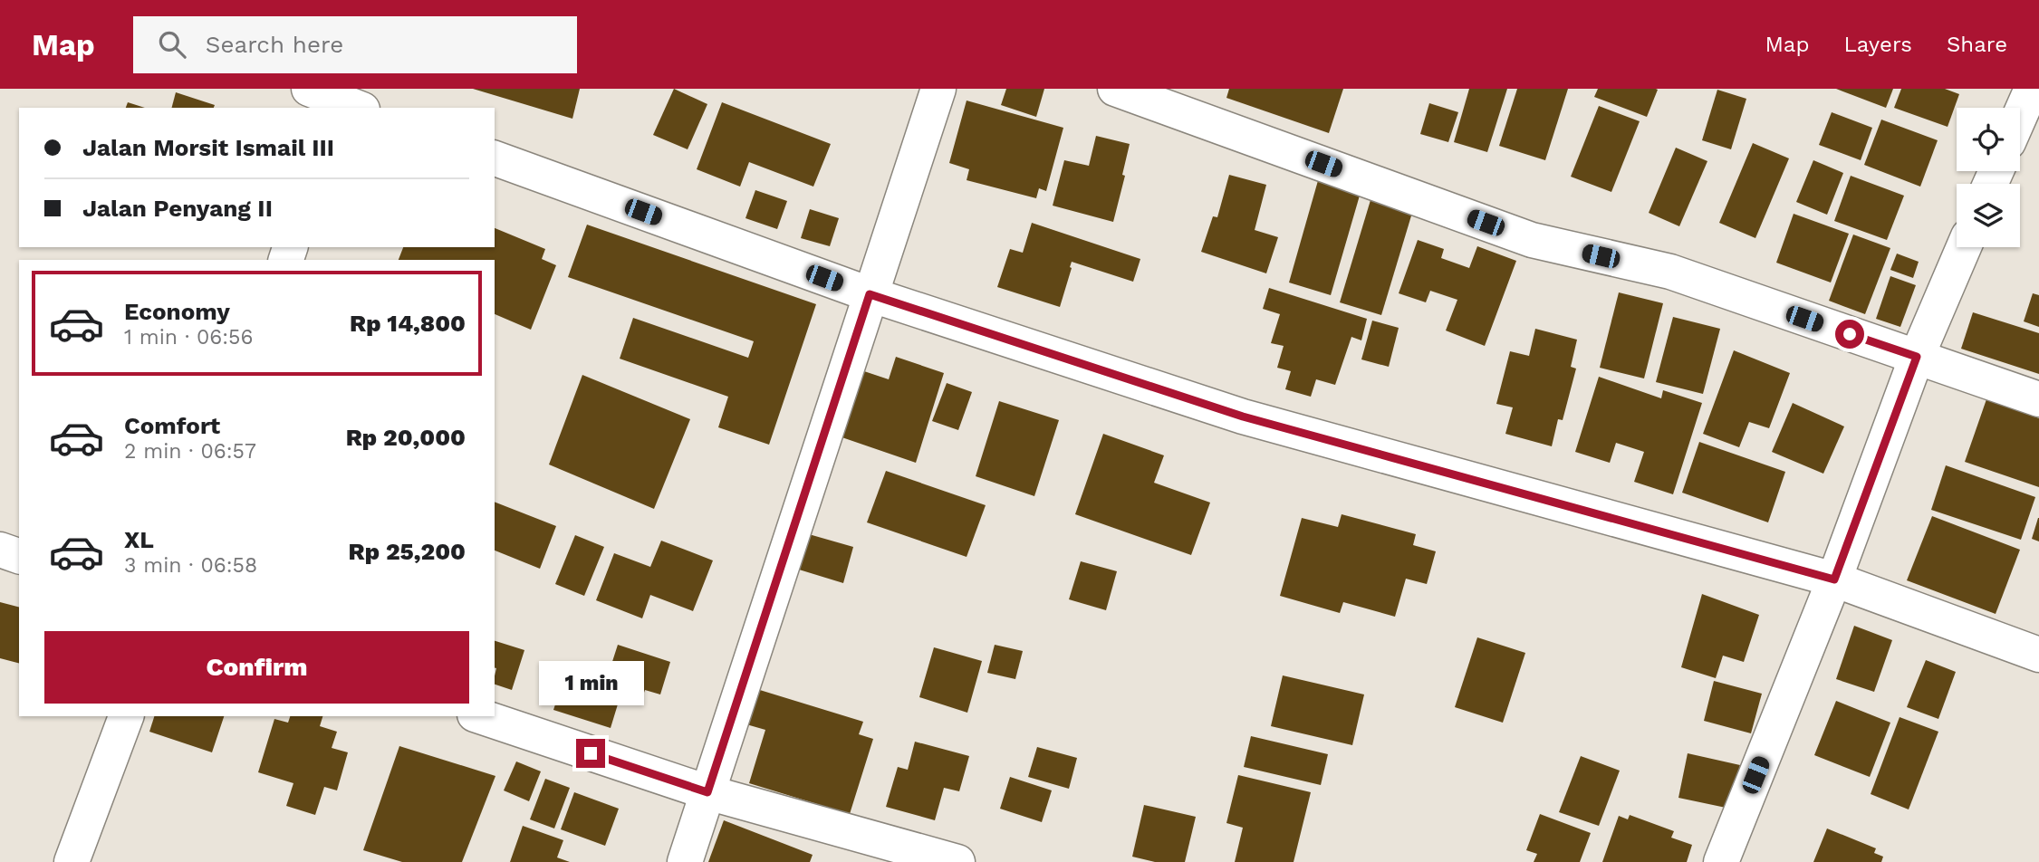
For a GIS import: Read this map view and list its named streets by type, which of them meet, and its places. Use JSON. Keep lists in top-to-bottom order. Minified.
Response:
{"page":{"header":"Map","search":"Search here","nav":["Map","Layers","Share"],"banner":["Jalan Morsit Ismail III","Jalan Penyang II"],"list":[{"name":"Economy","note":"1 min · 06:56","value":"Rp 14,800"},{"name":"Comfort","note":"2 min · 06:57","value":"Rp 20,000"},{"name":"XL","note":"3 min · 06:58","value":"Rp 25,200"}],"buttons":"Confirm","bubble":"1 min"}}
